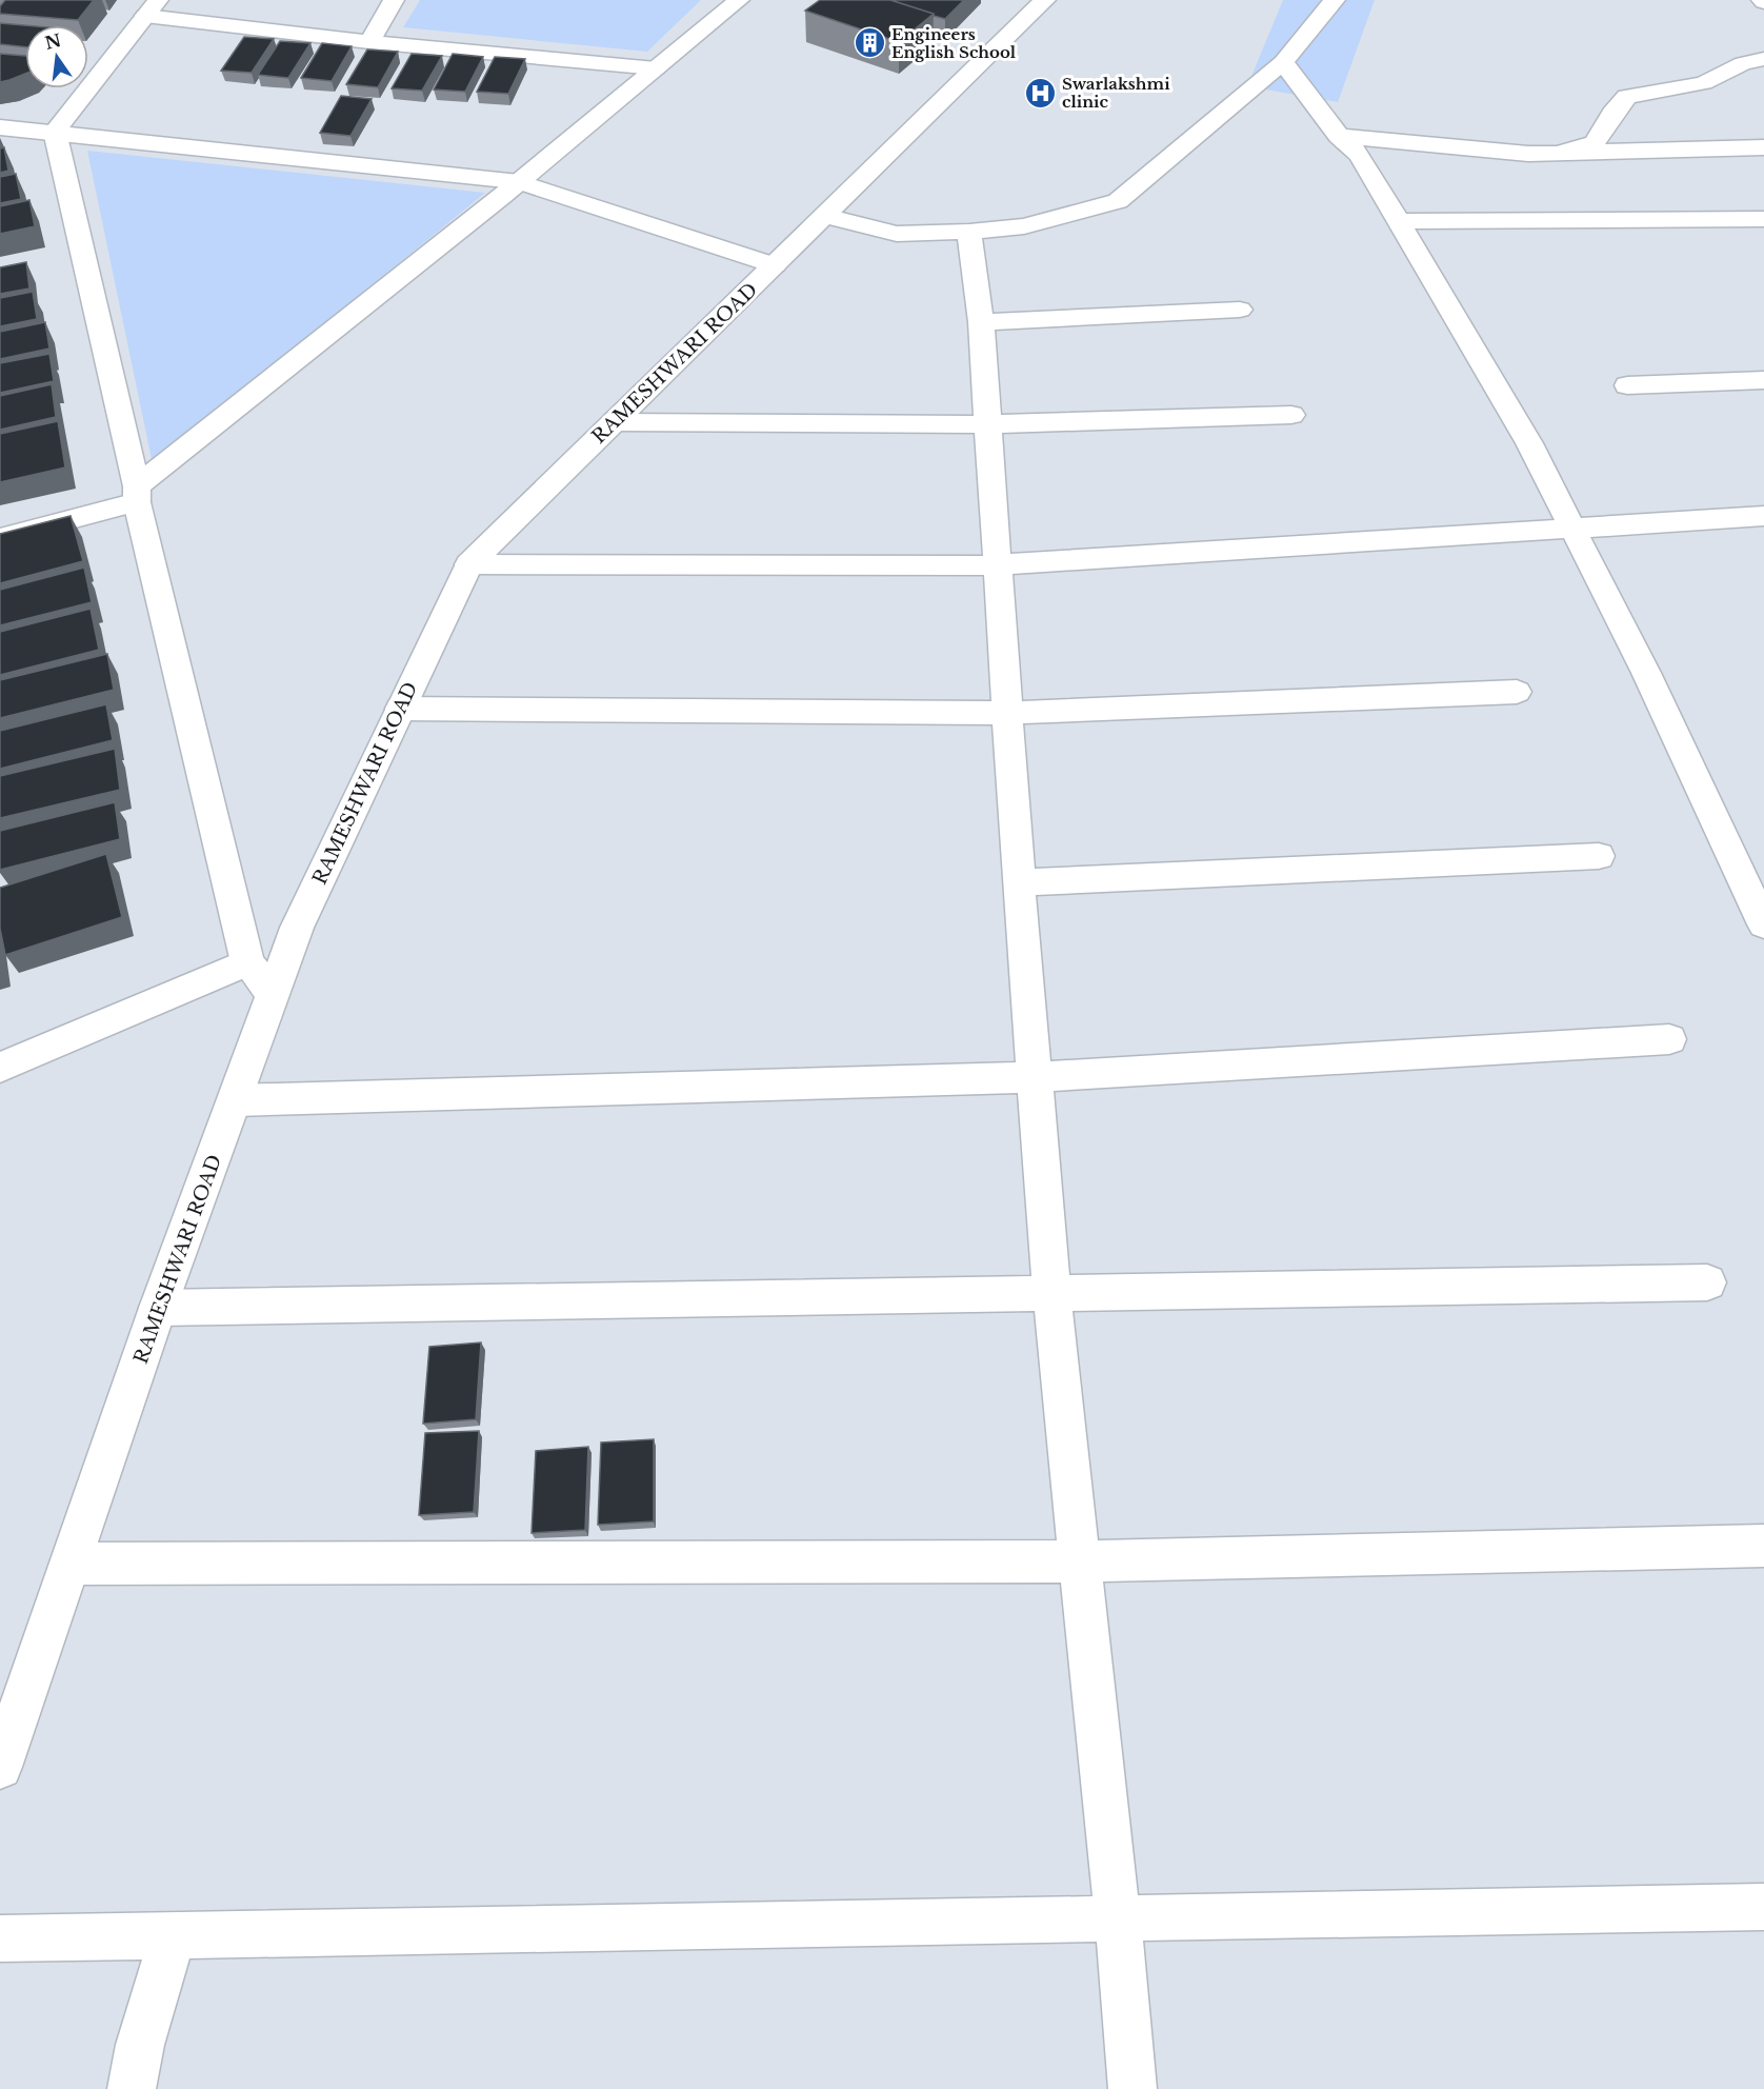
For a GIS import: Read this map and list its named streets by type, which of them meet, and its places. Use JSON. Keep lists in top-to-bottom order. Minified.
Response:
{"streets":{"street":["RAMESHWARI ROAD"]},"places":{"building":["Engineers English School"],"hospital":["Swarlakshmi clinic"]},"north":"top"}
